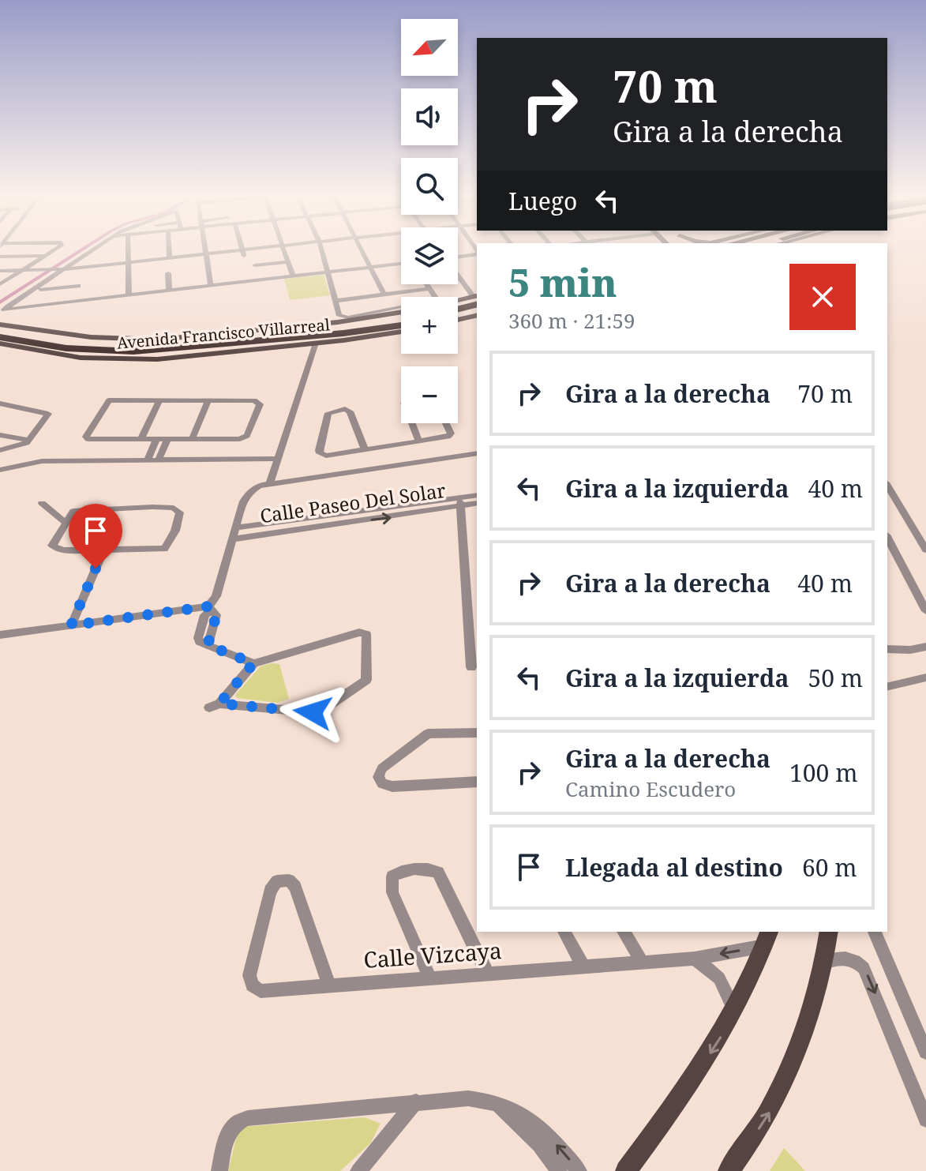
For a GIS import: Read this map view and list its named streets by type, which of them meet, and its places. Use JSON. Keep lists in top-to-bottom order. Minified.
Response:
{"streets":{"highway":["Avenida Francisco Villarreal"],"street":["Calle Paseo Del Solar","Calle Vizcaya"]},"north":"bottom left","page":{"map_buttons":["+","−"],"turn":["70 m","Gira a la derecha"],"then":"Luego","heading":["5 min","360 m · 21:59"],"list":[{"name":"Gira a la derecha","value":"70 m"},{"name":"Gira a la izquierda","value":"40 m"},{"name":"Gira a la derecha","value":"40 m"},{"name":"Gira a la izquierda","value":"50 m"},{"name":"Gira a la derecha","note":"Camino Escudero","value":"100 m"},{"name":"Llegada al destino","value":"60 m"}]}}
